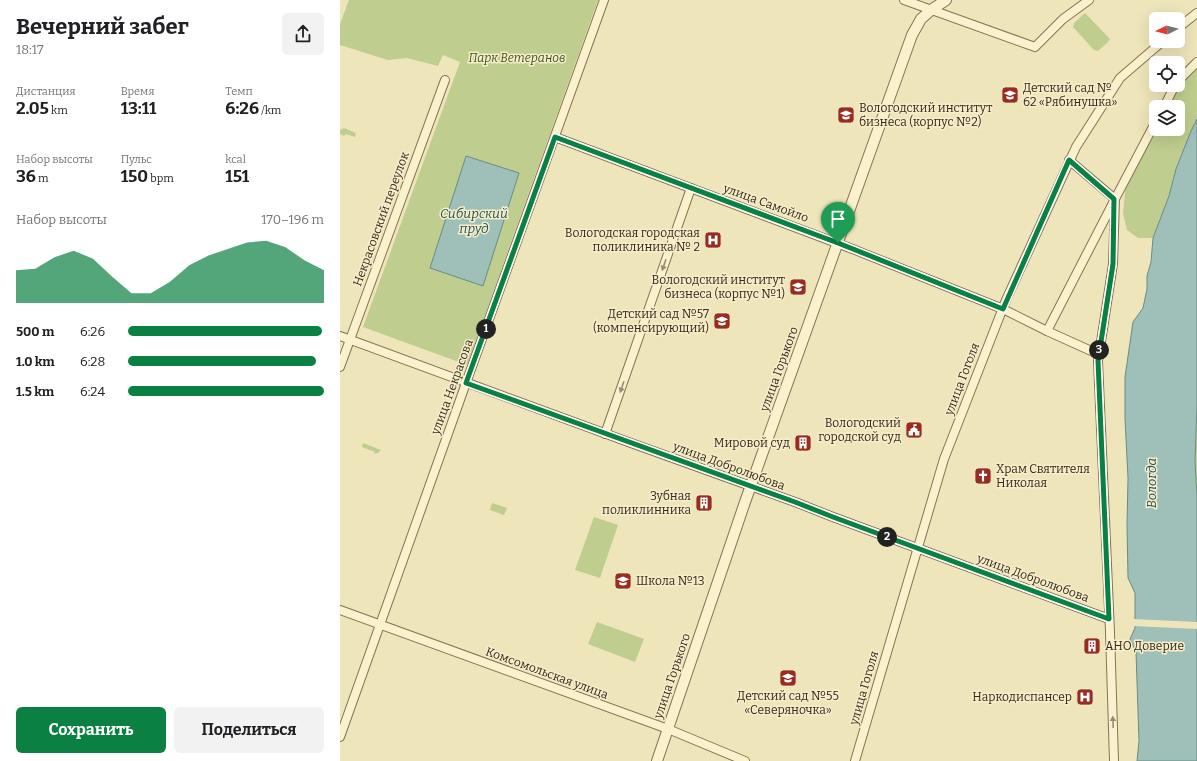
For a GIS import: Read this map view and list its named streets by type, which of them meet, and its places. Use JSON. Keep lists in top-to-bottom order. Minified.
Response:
{"streets":{"street":["улица Самойло","Некрасовский переулок","улица Горького","улица Гоголя","улица Некрасова","улица Добролюбова","Комсомольская улица"]},"crossings":[["улица Самойло","улица Горького"],["улица Самойло","улица Гоголя"],["улица Самойло","улица Некрасова"],["Некрасовский переулок","улица Добролюбова"],["улица Горького","улица Добролюбова"],["улица Горького","Комсомольская улица"],["улица Гоголя","улица Добролюбова"],["улица Некрасова","улица Добролюбова"],["улица Некрасова","Комсомольская улица"]],"water":["Сибирский пруд","Вологда"],"parks":["Парк Ветеранов"],"places":{"school or university":["Детский сад № 62 «Рябинушка»","Вологодский институт бизнеса (корпус №2)","Вологодский институт бизнеса (корпус №1)","Детский сад №57 (компенсирующий)","Школа №13","Детский сад №55 «Северяночка»"],"hospital":["Вологодская городская поликлиника № 2","Наркодиспансер"],"public building":["Вологодский городской суд"],"building":["Мировой суд","Зубная поликлинника","АНО Доверие"],"church":["Храм Святителя Николая"]},"north":"left","page":{"heading":["Вечерний забег","18:17"],"stats":[["Дистанция","2.05 km"],["Время","13:11"],["Темп","6:26 /km"],["Набор высоты","36 m"],["Пульс","150 bpm"],["kcal","151"]],"chart":["Набор высоты","170–196 m"],"list":[{"name":"500 m","note":"6:26"},{"name":"1.0 km","note":"6:28"},{"name":"1.5 km","note":"6:24"}],"pins":["1","3","2"],"buttons":["Сохранить","Поделиться"]}}
